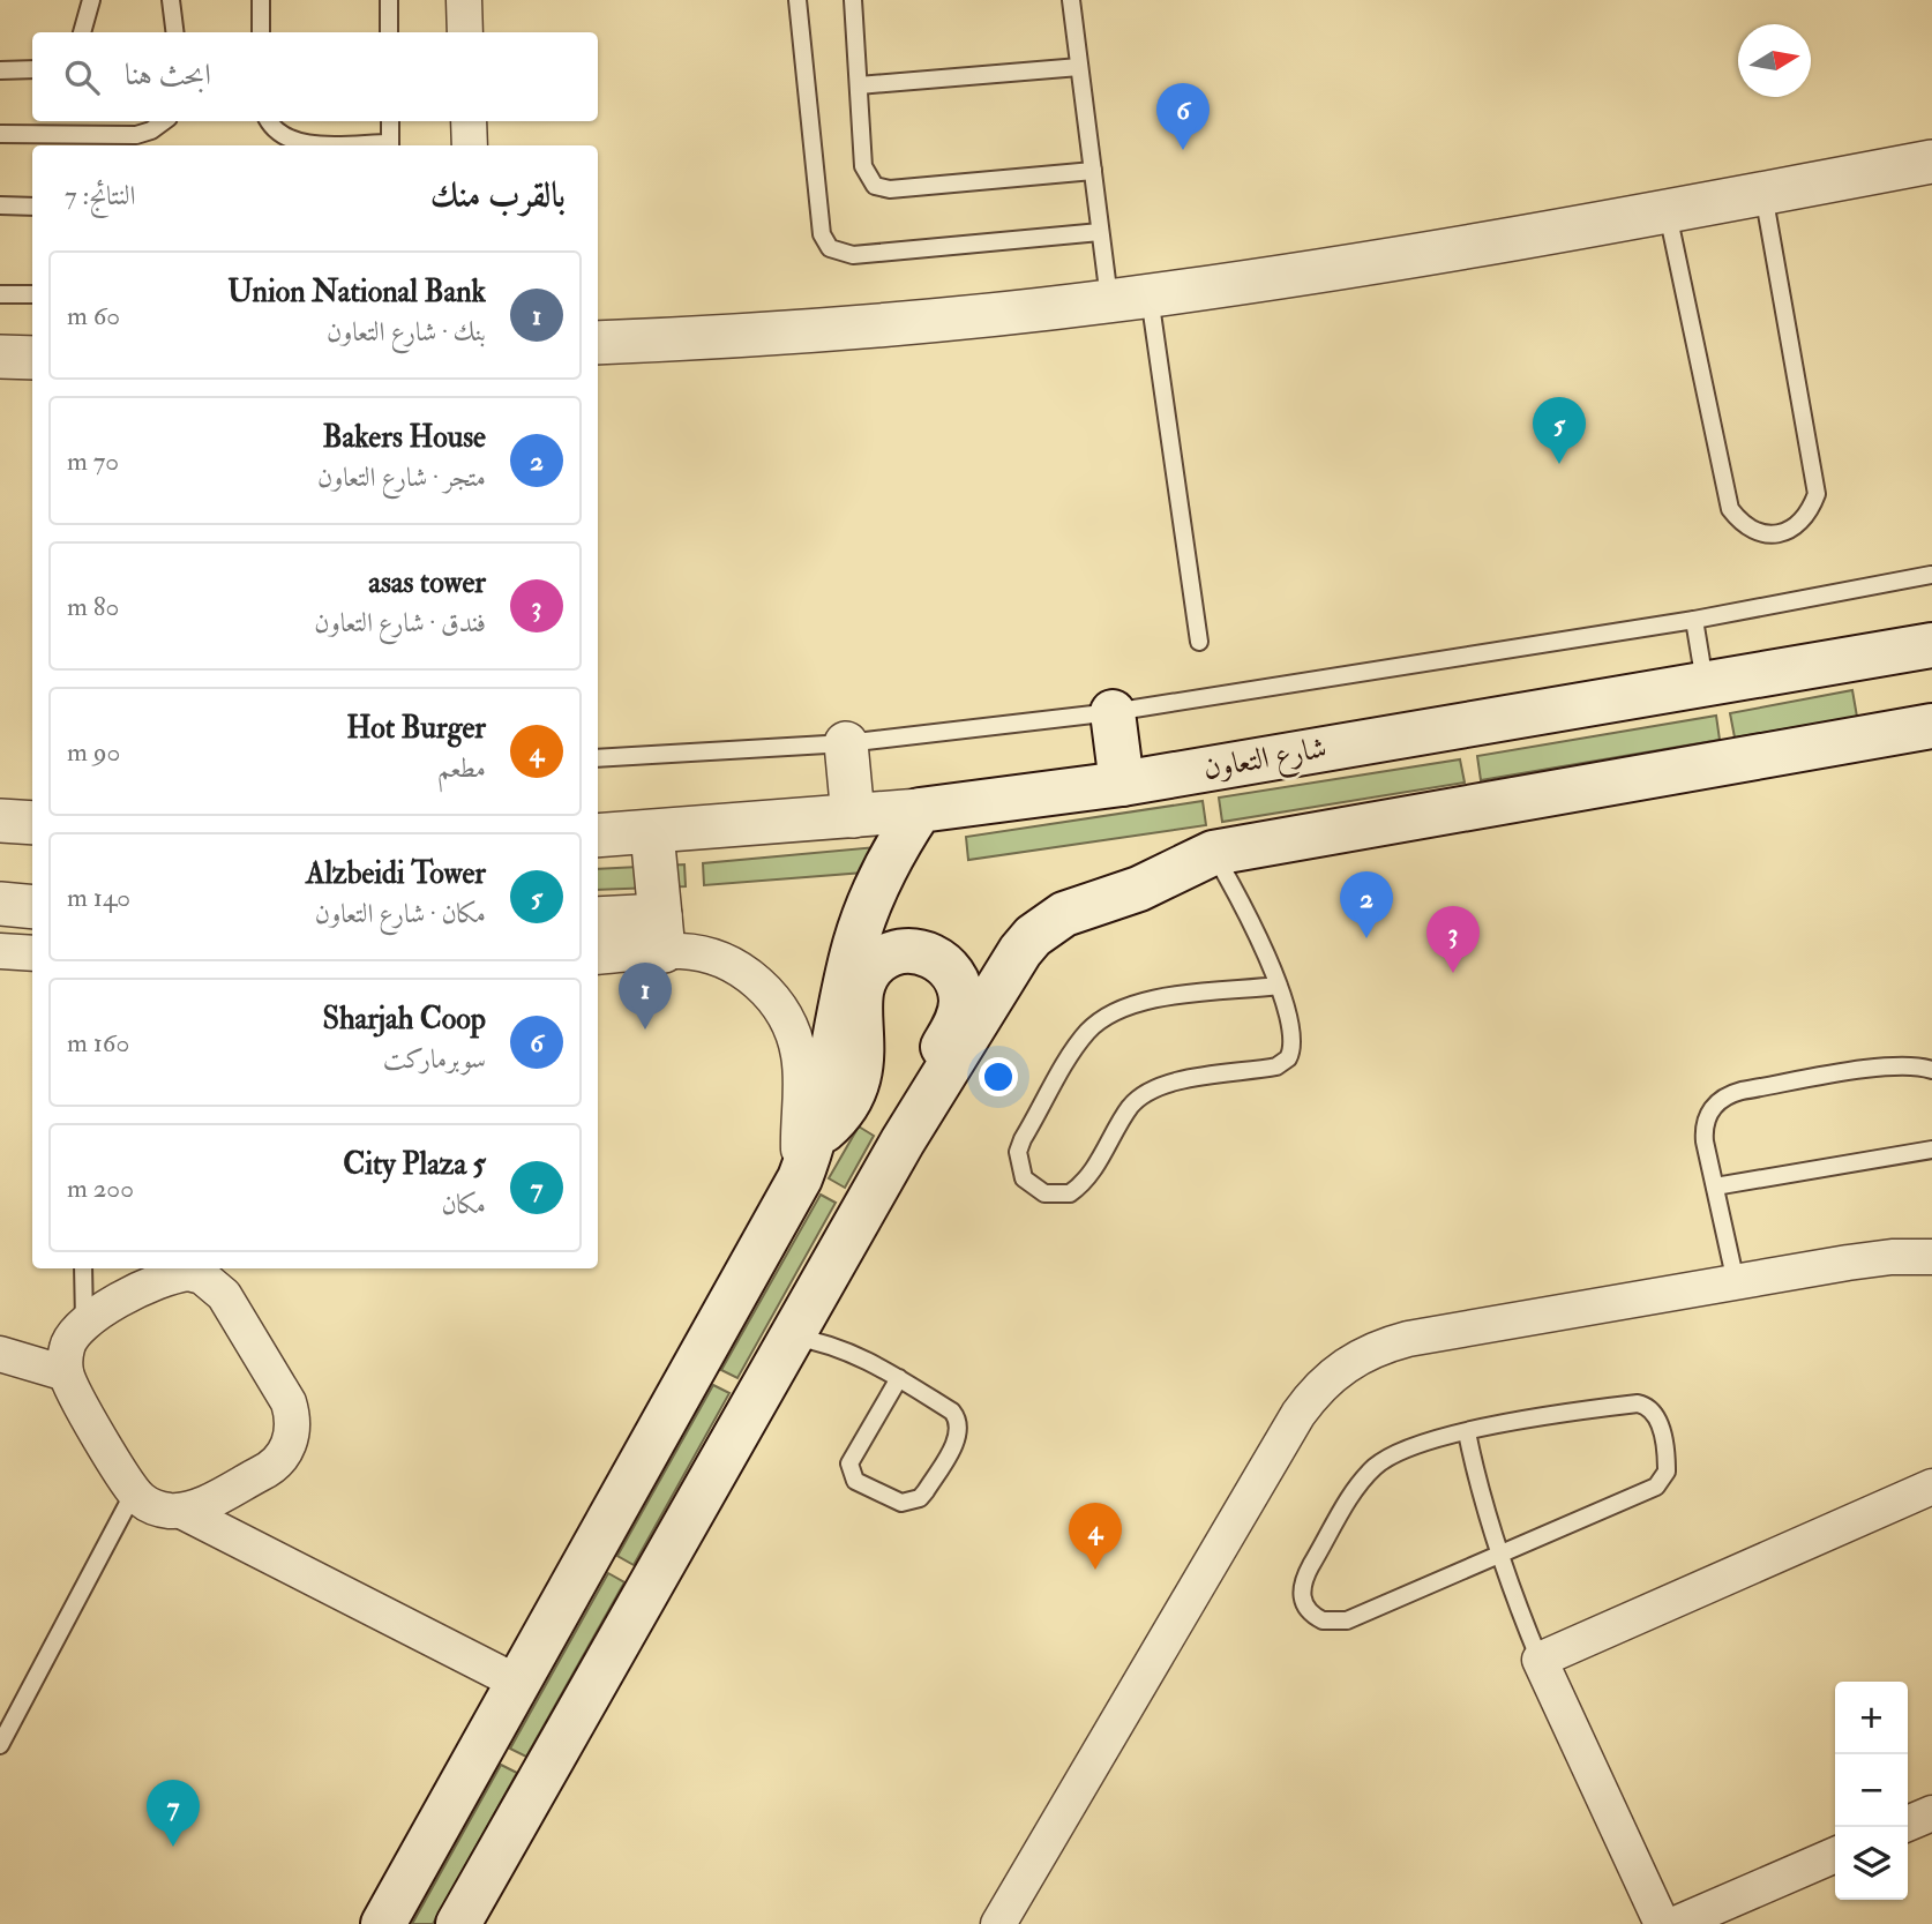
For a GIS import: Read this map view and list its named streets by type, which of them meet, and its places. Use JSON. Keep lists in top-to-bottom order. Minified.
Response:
{"streets":{"main road":["شارع التعاون"]},"north":"right","page":{"search":"ابحث هنا","pins":["6","5","2","3","1","4","7"],"heading":["بالقرب منك","النتائج: 7"],"list":[{"mark":"1","name":"Union National Bank","note":"بنك · شارع التعاون","value":"60 m"},{"mark":"2","name":"Bakers House","note":"متجر · شارع التعاون","value":"70 m"},{"mark":"3","name":"asas tower","note":"فندق · شارع التعاون","value":"80 m"},{"mark":"4","name":"Hot Burger","note":"مطعم","value":"90 m"},{"mark":"5","name":"Alzbeidi Tower","note":"مكان · شارع التعاون","value":"140 m"},{"mark":"6","name":"Sharjah Coop","note":"سوبرماركت","value":"160 m"},{"mark":"7","name":"City Plaza 5","note":"مكان","value":"200 m"}],"map_buttons":["+","−"]}}
